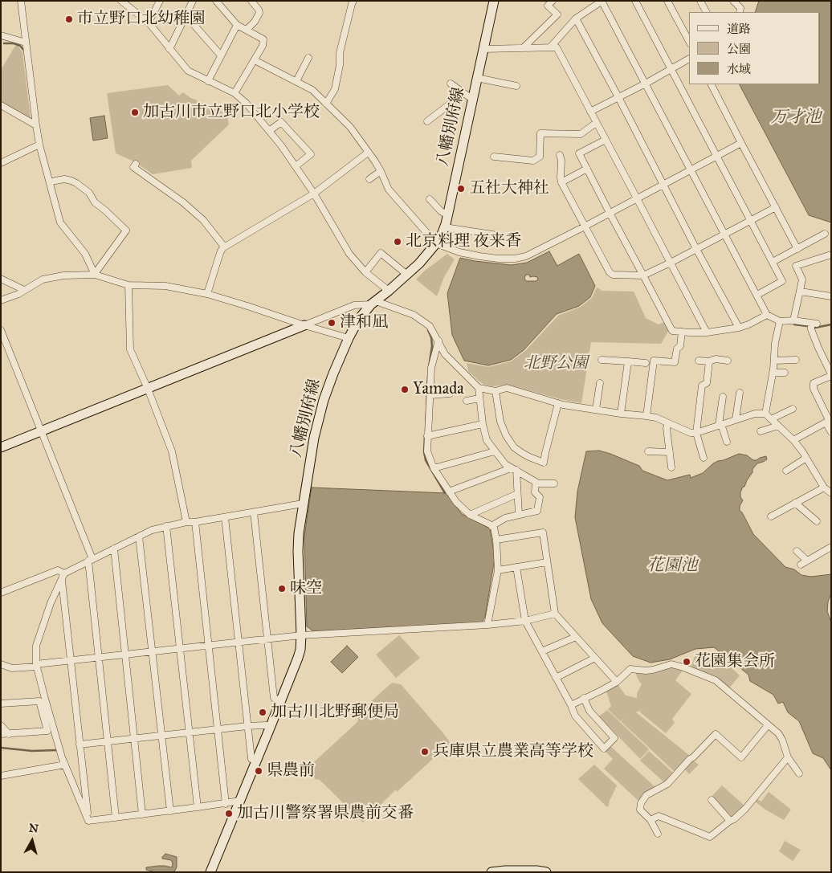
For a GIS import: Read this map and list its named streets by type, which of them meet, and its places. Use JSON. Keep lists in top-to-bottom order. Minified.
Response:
{"streets":{"main road":["八幡別府線"]},"water":["万才池","花園池"],"parks":["北野公園"],"places":["市立野口北幼稚園","加古川市立野口北小学校","五社大神社","北京料理 夜来香","津和凪","Yamada","味空","花園集会所","加古川北野郵便局","兵庫県立農業高等学校","県農前","加古川警察署県農前交番"],"legend":["道路","公園","水域"],"north":"top"}
